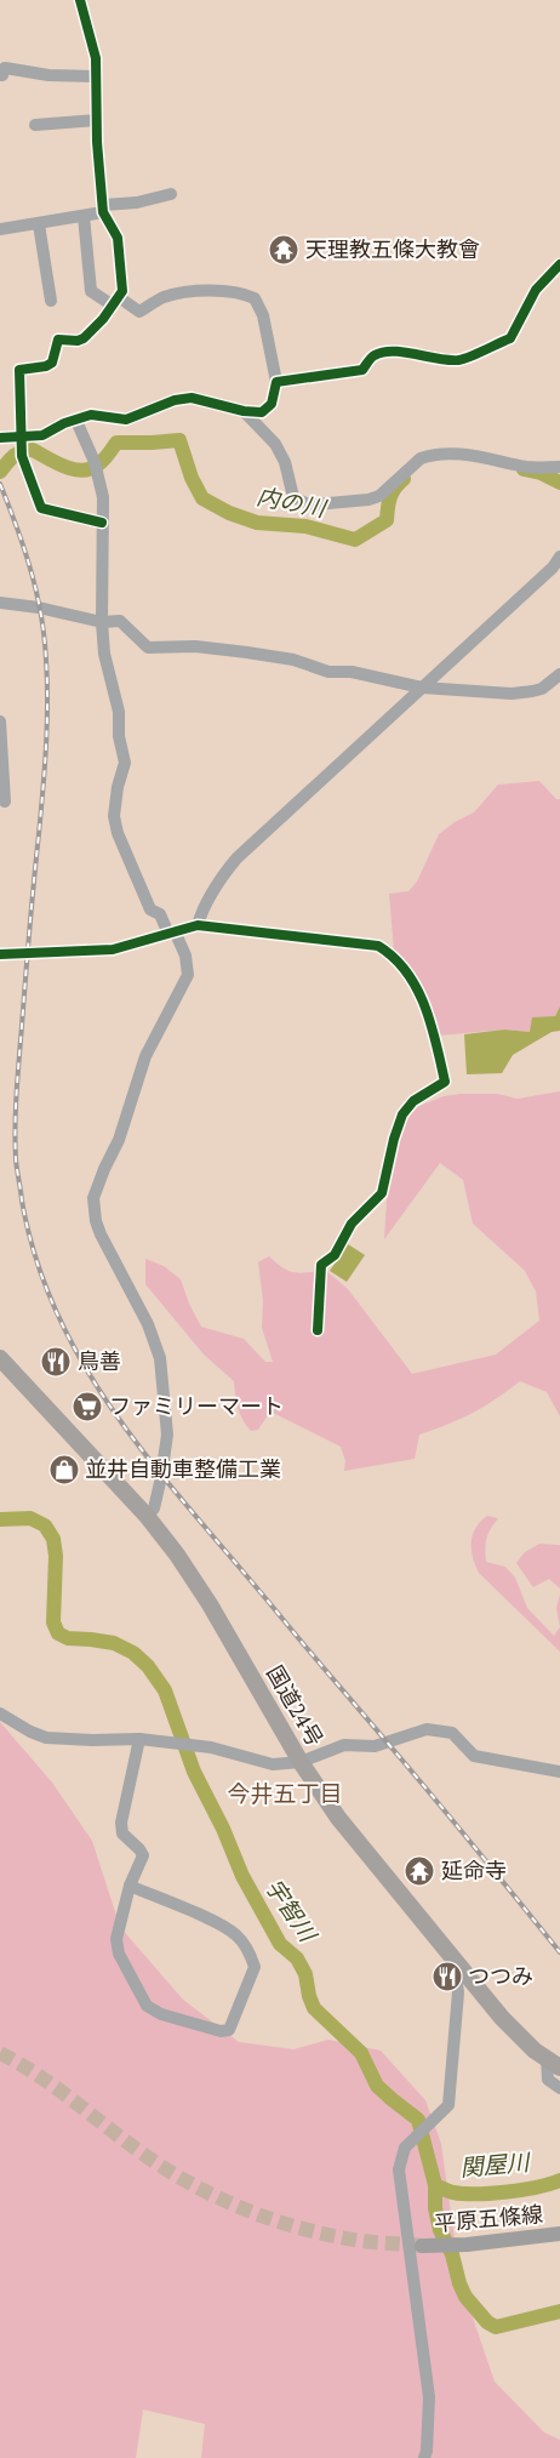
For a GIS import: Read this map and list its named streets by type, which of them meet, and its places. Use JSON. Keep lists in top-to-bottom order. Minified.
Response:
{"streets":{"highway":["国道24号"],"main road":["平原五條線"]},"districts":["今井五丁目"],"water":["内の川","宇智川","関屋川"],"places":{"temple":["天理教五條大教會","延命寺"],"restaurant":["鳥善","つつみ"],"supermarket":["ファミリーマート"],"shop":["並井自動車整備工業"]}}
